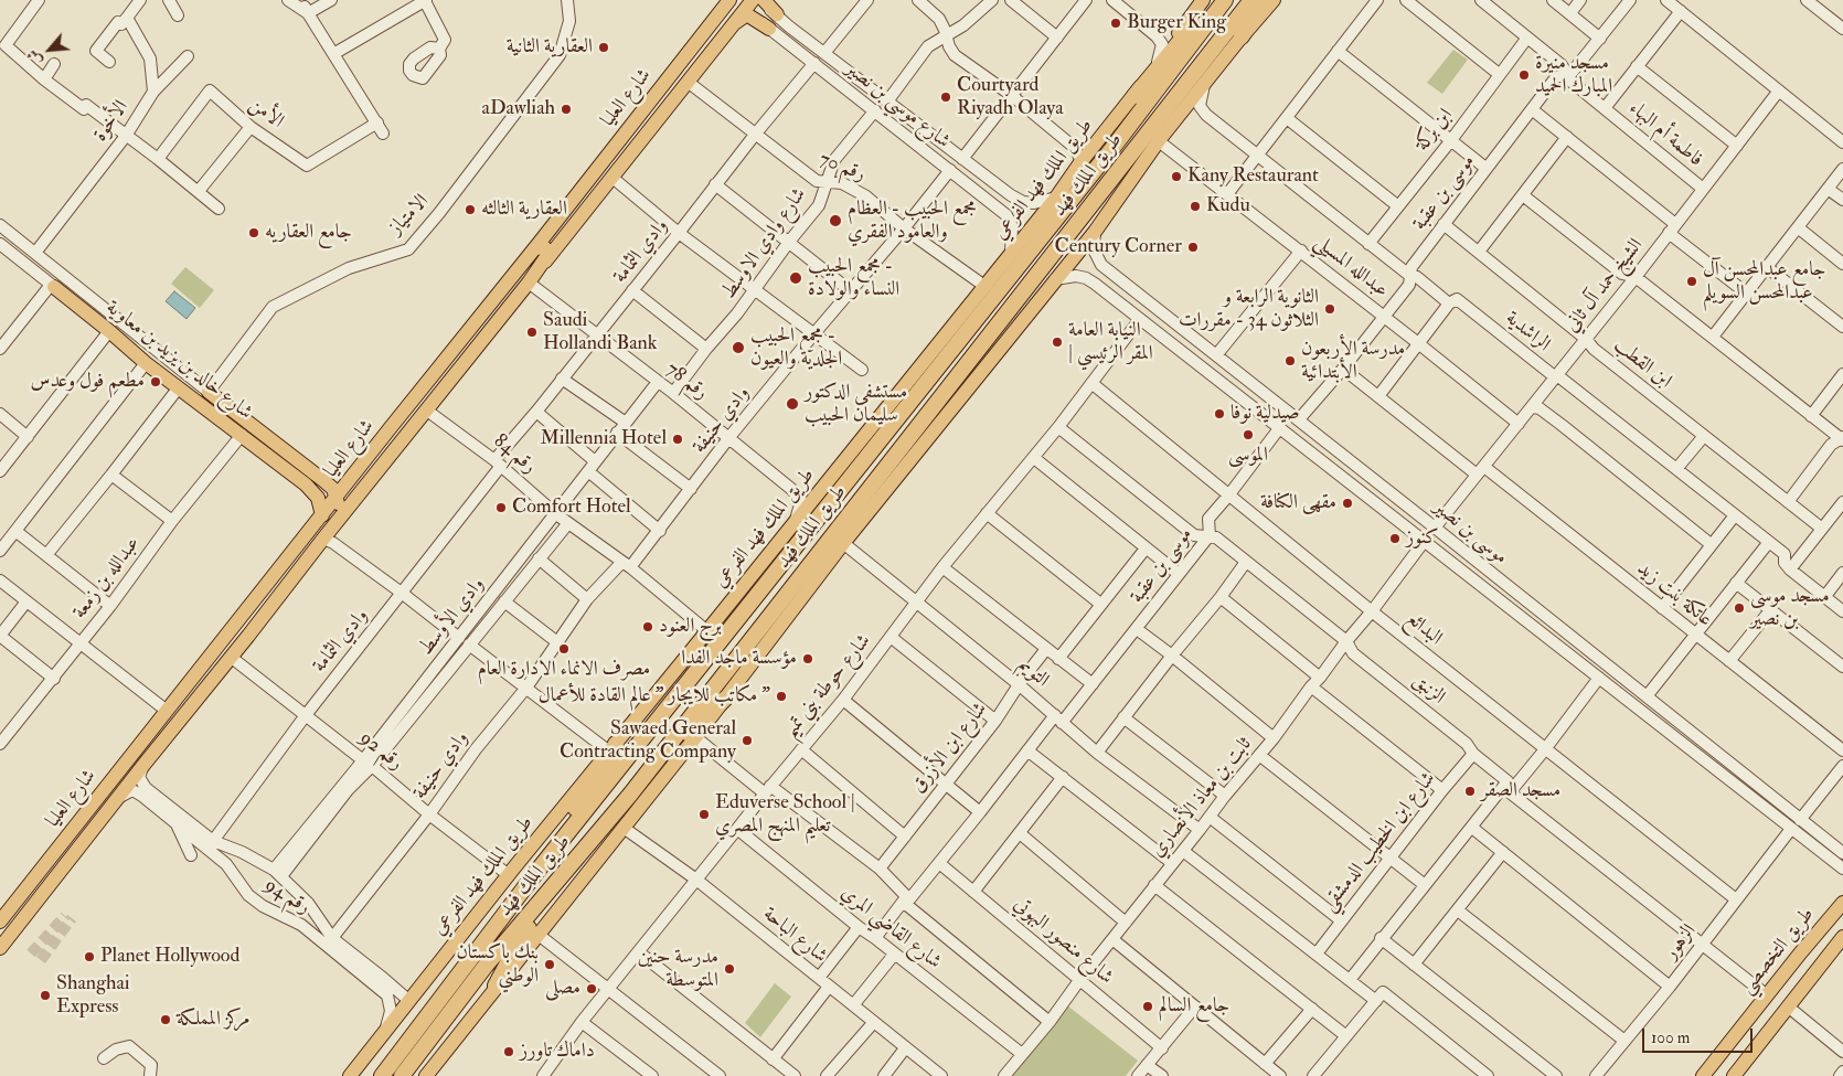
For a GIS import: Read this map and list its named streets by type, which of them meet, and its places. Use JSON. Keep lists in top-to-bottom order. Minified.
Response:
{"streets":{"highway":["طريق الملك فهد"],"main road":["شارع العليا","طريق الملك فهد الفرعي","شارع خالد بن يزيد بن معاوية","طريق التخصصي"],"street":["شارع موسي بن نصير","الأمن","الأخوة","ابن بركة","فاطمة أم البهاء","رقم 70","موسى بن عقبة","الامتياز","شارع وادي الاوسط","وادي الثمامة","عبدالله المسيلي","الشيخ حمد آل ثاني","الراشدية","ابن القطب","رقم 78","وادي حنيفة","رقم 84","موسى بن نصير","عبدالله بن زمعة","عاتكة بنت زيد","وادي الأوسط","البدائع","التويم","شارع حوطة بني تميم","الزنبق","شارع ابن الأزرق","رقم 92","ثابت بن معاذ الأنصاري","شارع ابن الخطيب الدمشقي","رقم 94","شارع القاضي المري","شارع الباحة","شارع منصور البهوتي","الزهور"]},"crossings":[["شارع العليا","شارع موسي بن نصير"],["شارع العليا","رقم 70"],["شارع العليا","شارع خالد بن يزيد بن معاوية"],["شارع العليا","رقم 78"],["شارع العليا","رقم 84"],["شارع العليا","رقم 92"],["شارع العليا","رقم 94"],["شارع موسي بن نصير","طريق الملك فهد الفرعي"],["شارع موسي بن نصير","شارع وادي الاوسط"],["شارع موسي بن نصير","وادي الثمامة"],["شارع موسي بن نصير","وادي حنيفة"],["الأخوة","شارع خالد بن يزيد بن معاوية"],["ابن بركة","فاطمة أم البهاء"],["ابن بركة","الراشدية"],["فاطمة أم البهاء","موسى بن عقبة"],["فاطمة أم البهاء","الشيخ حمد آل ثاني"],["رقم 70","طريق الملك فهد الفرعي"],["رقم 70","شارع وادي الاوسط"],["رقم 70","وادي الثمامة"],["رقم 70","وادي حنيفة"],["طريق الملك فهد الفرعي","رقم 78"],["طريق الملك فهد الفرعي","رقم 84"],["طريق الملك فهد الفرعي","رقم 92"],["طريق الملك فهد الفرعي","رقم 94"],["موسى بن عقبة","عبدالله المسيلي"],["موسى بن عقبة","الراشدية"],["موسى بن عقبة","ابن القطب"],["موسى بن عقبة","موسى بن نصير"],["موسى بن عقبة","عاتكة بنت زيد"],["موسى بن عقبة","البدائع"],["موسى بن عقبة","التويم"],["موسى بن عقبة","الزنبق"],["موسى بن عقبة","شارع القاضي المري"],["موسى بن عقبة","شارع منصور البهوتي"],["الامتياز","شارع خالد بن يزيد بن معاوية"],["شارع وادي الاوسط","رقم 78"],["وادي الثمامة","رقم 78"],["وادي الثمامة","رقم 84"],["وادي الثمامة","رقم 92"],["وادي الثمامة","رقم 94"],["عبدالله المسيلي","الشيخ حمد آل ثاني"],["الشيخ حمد آل ثاني","الراشدية"],["الشيخ حمد آل ثاني","ابن القطب"],["الشيخ حمد آل ثاني","موسى بن نصير"],["الشيخ حمد آل ثاني","عاتكة بنت زيد"],["شارع خالد بن يزيد بن معاوية","عبدالله بن زمعة"],["رقم 78","وادي حنيفة"],["رقم 78","وادي الأوسط"],["وادي حنيفة","رقم 84"],["وادي حنيفة","رقم 92"],["وادي حنيفة","رقم 94"],["رقم 84","وادي الأوسط"],["وادي الأوسط","رقم 92"],["وادي الأوسط","رقم 94"],["البدائع","شارع حوطة بني تميم"],["البدائع","ثابت بن معاذ الأنصاري"],["البدائع","الزهور"],["التويم","شارع حوطة بني تميم"],["التويم","شارع ابن الأزرق"],["التويم","ثابت بن معاذ الأنصاري"],["شارع حوطة بني تميم","الزنبق"],["شارع حوطة بني تميم","شارع القاضي المري"],["شارع حوطة بني تميم","شارع الباحة"],["الزنبق","ثابت بن معاذ الأنصاري"],["الزنبق","شارع ابن الخطيب الدمشقي"],["الزنبق","الزهور"],["الزنبق","طريق التخصصي"],["ثابت بن معاذ الأنصاري","شارع القاضي المري"],["ثابت بن معاذ الأنصاري","شارع منصور البهوتي"]],"places":["Burger King","العقارية الثانية","مسجد منيرة المبارك الحميد","Courtyard Riyadh Olaya","aDawliah","Kany Restaurant","Kudu","العقارية الثالثه","مجمع الحبيب - العظام والعامود الفقري","جامع العقاريه","Century Corner","مجمع الحبيب - النساء والولادة","جامع عبدالمحسن آل عبدالمحسن السويلم","الثانوية الرابعة و الثلاثون 34 - مقررات","Saudi Hollandi Bank","النيابة العامة | المقر الرئيسي","مجمع الحبيب - الجلدية والعيون","مدرسة الأربعون الأبتدائية","مطعم فول وعدس","مستشفى الدكتور سليمان الحبيب","صيدلية نوفا","الموسى","Millennia Hotel","مقهى الكنافة","Comfort Hotel","كنوز","مسجد موسى بن نصير","برج العنود","مصرف الانماء الادارة العام","مؤسسة ماجد الفدا","مكاتب للايجار \" عالم القادة للأعمال \"","Sawaed General Contracting Company","مسجد الصقر","Eduverse School | تعليم المنهج المصري","Planet Hollywood","بنك باكستان الوطني","مدرسة حنين المتوسطة","مصلى","Shanghai Express","جامع السالم","مركز المملكة","داماك تاورز"],"scale_bar":"100 m","north":"bottom left"}
